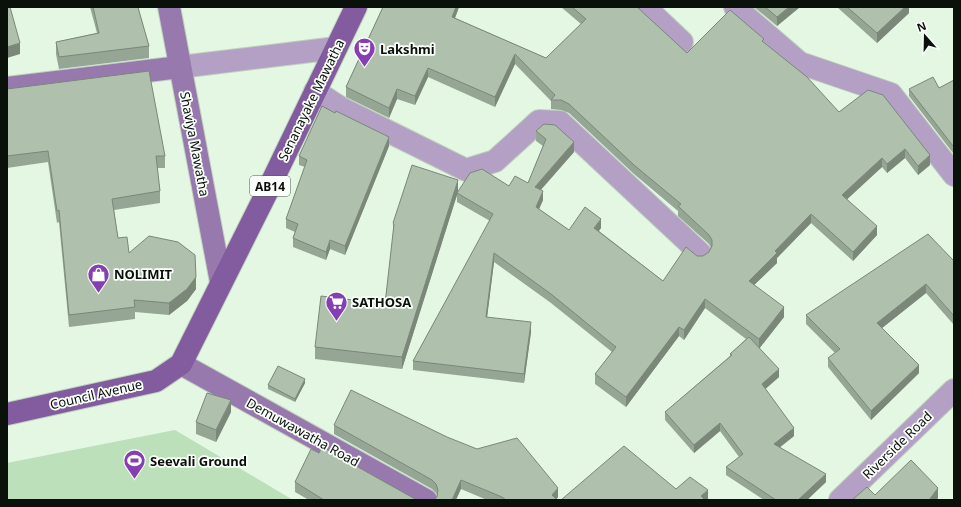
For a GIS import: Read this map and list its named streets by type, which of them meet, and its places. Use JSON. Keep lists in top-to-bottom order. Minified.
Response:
{"streets":{"main road":["Senanayake Mawatha","AB14","Council Avenue"],"street":["Shaviya Mawatha","Demuwawatha Road","Riverside Road"]},"crossings":[["Senanayake Mawatha","Shaviya Mawatha"],["Senanayake Mawatha","Council Avenue"],["Senanayake Mawatha","Demuwawatha Road"],["Council Avenue","Demuwawatha Road"]],"places":{"theatre":["Lakshmi"],"shop":["NOLIMIT"],"supermarket":["SATHOSA"],"sports":["Seevali Ground"]},"north":"top"}
